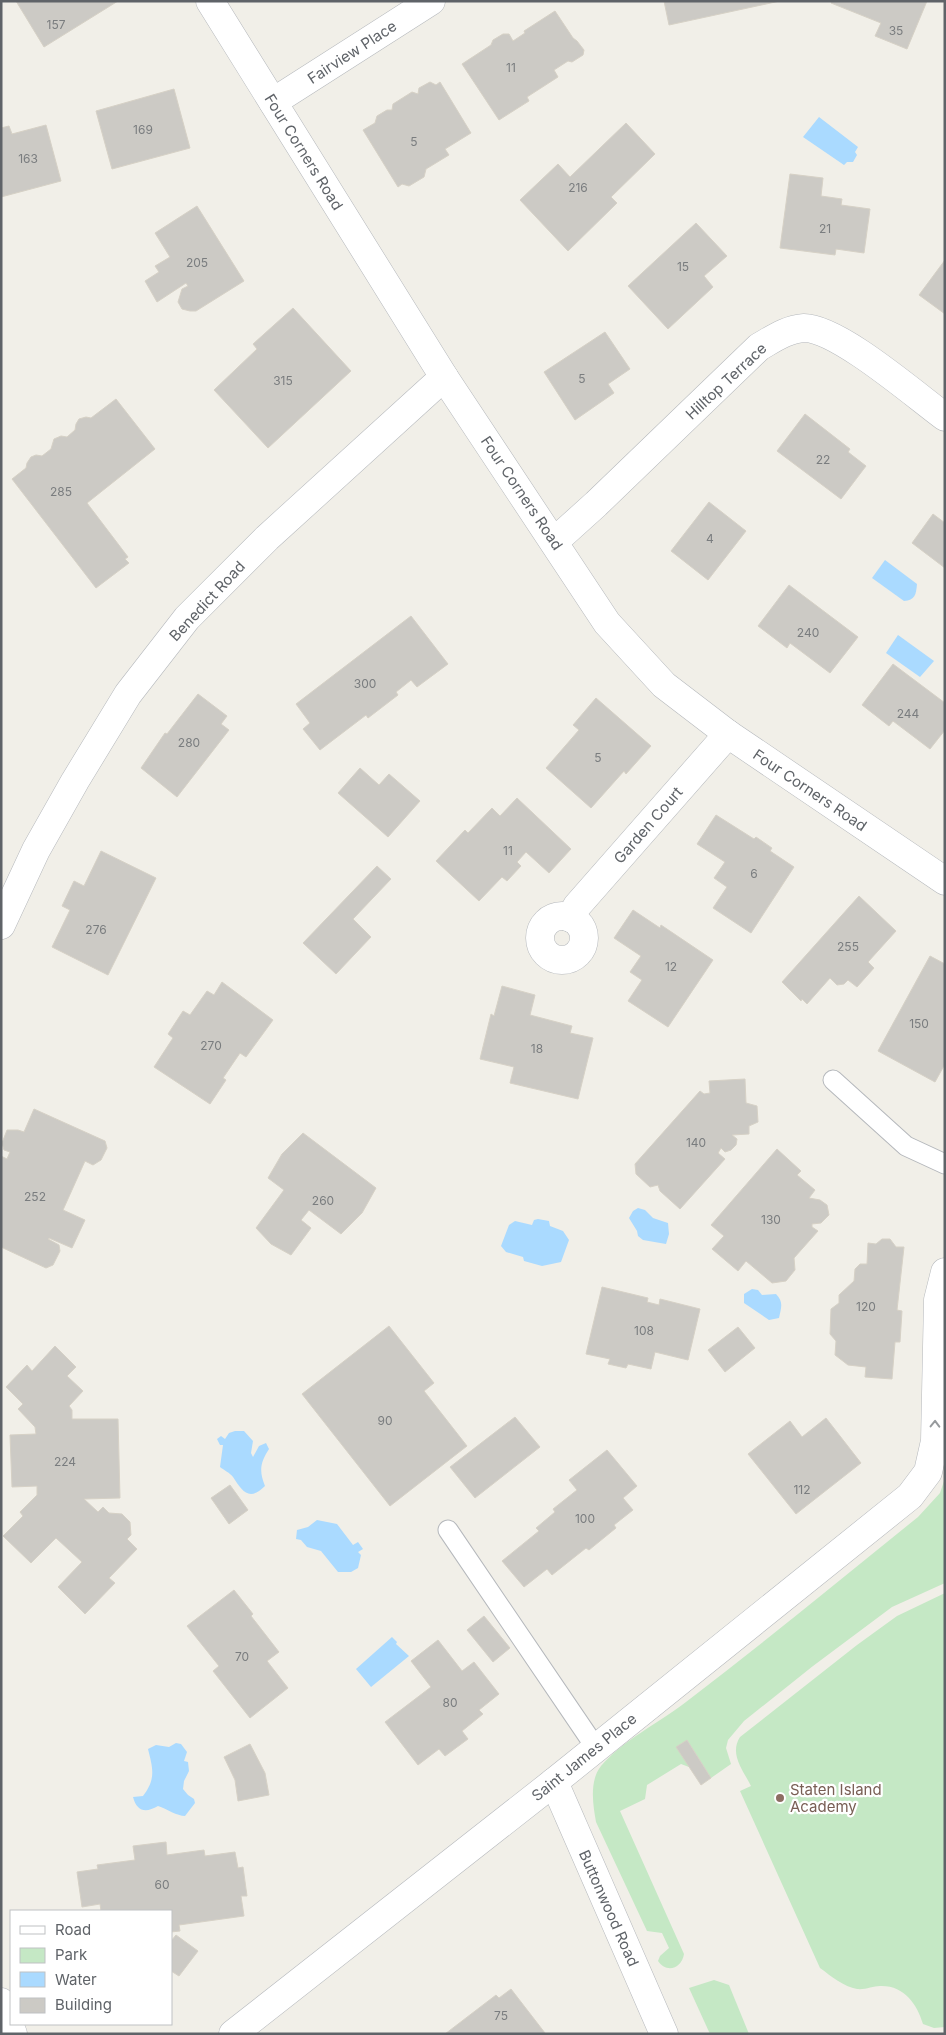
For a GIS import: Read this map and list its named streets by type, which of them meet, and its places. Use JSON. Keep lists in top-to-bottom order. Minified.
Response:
{"streets":{"street":["Fairview Place","Four Corners Road","Hilltop Terrace","Benedict Road","Garden Court","Saint James Place","Buttonwood Road"]},"crossings":[["Fairview Place","Four Corners Road"],["Four Corners Road","Hilltop Terrace"],["Four Corners Road","Benedict Road"],["Four Corners Road","Garden Court"],["Saint James Place","Buttonwood Road"]],"one_way":["Saint James Place"],"places":["Staten Island Academy"],"house_numbers":["157","35","11","169","5","163","216","21","205","15","5","315","22","285","4","240","300","244","280","5","11","6","276","255","12","150","270","18","140","252","260","130","120","108","90","224","112","100","70","80","60","75"],"legend":["Road","Park","Water","Building"]}
